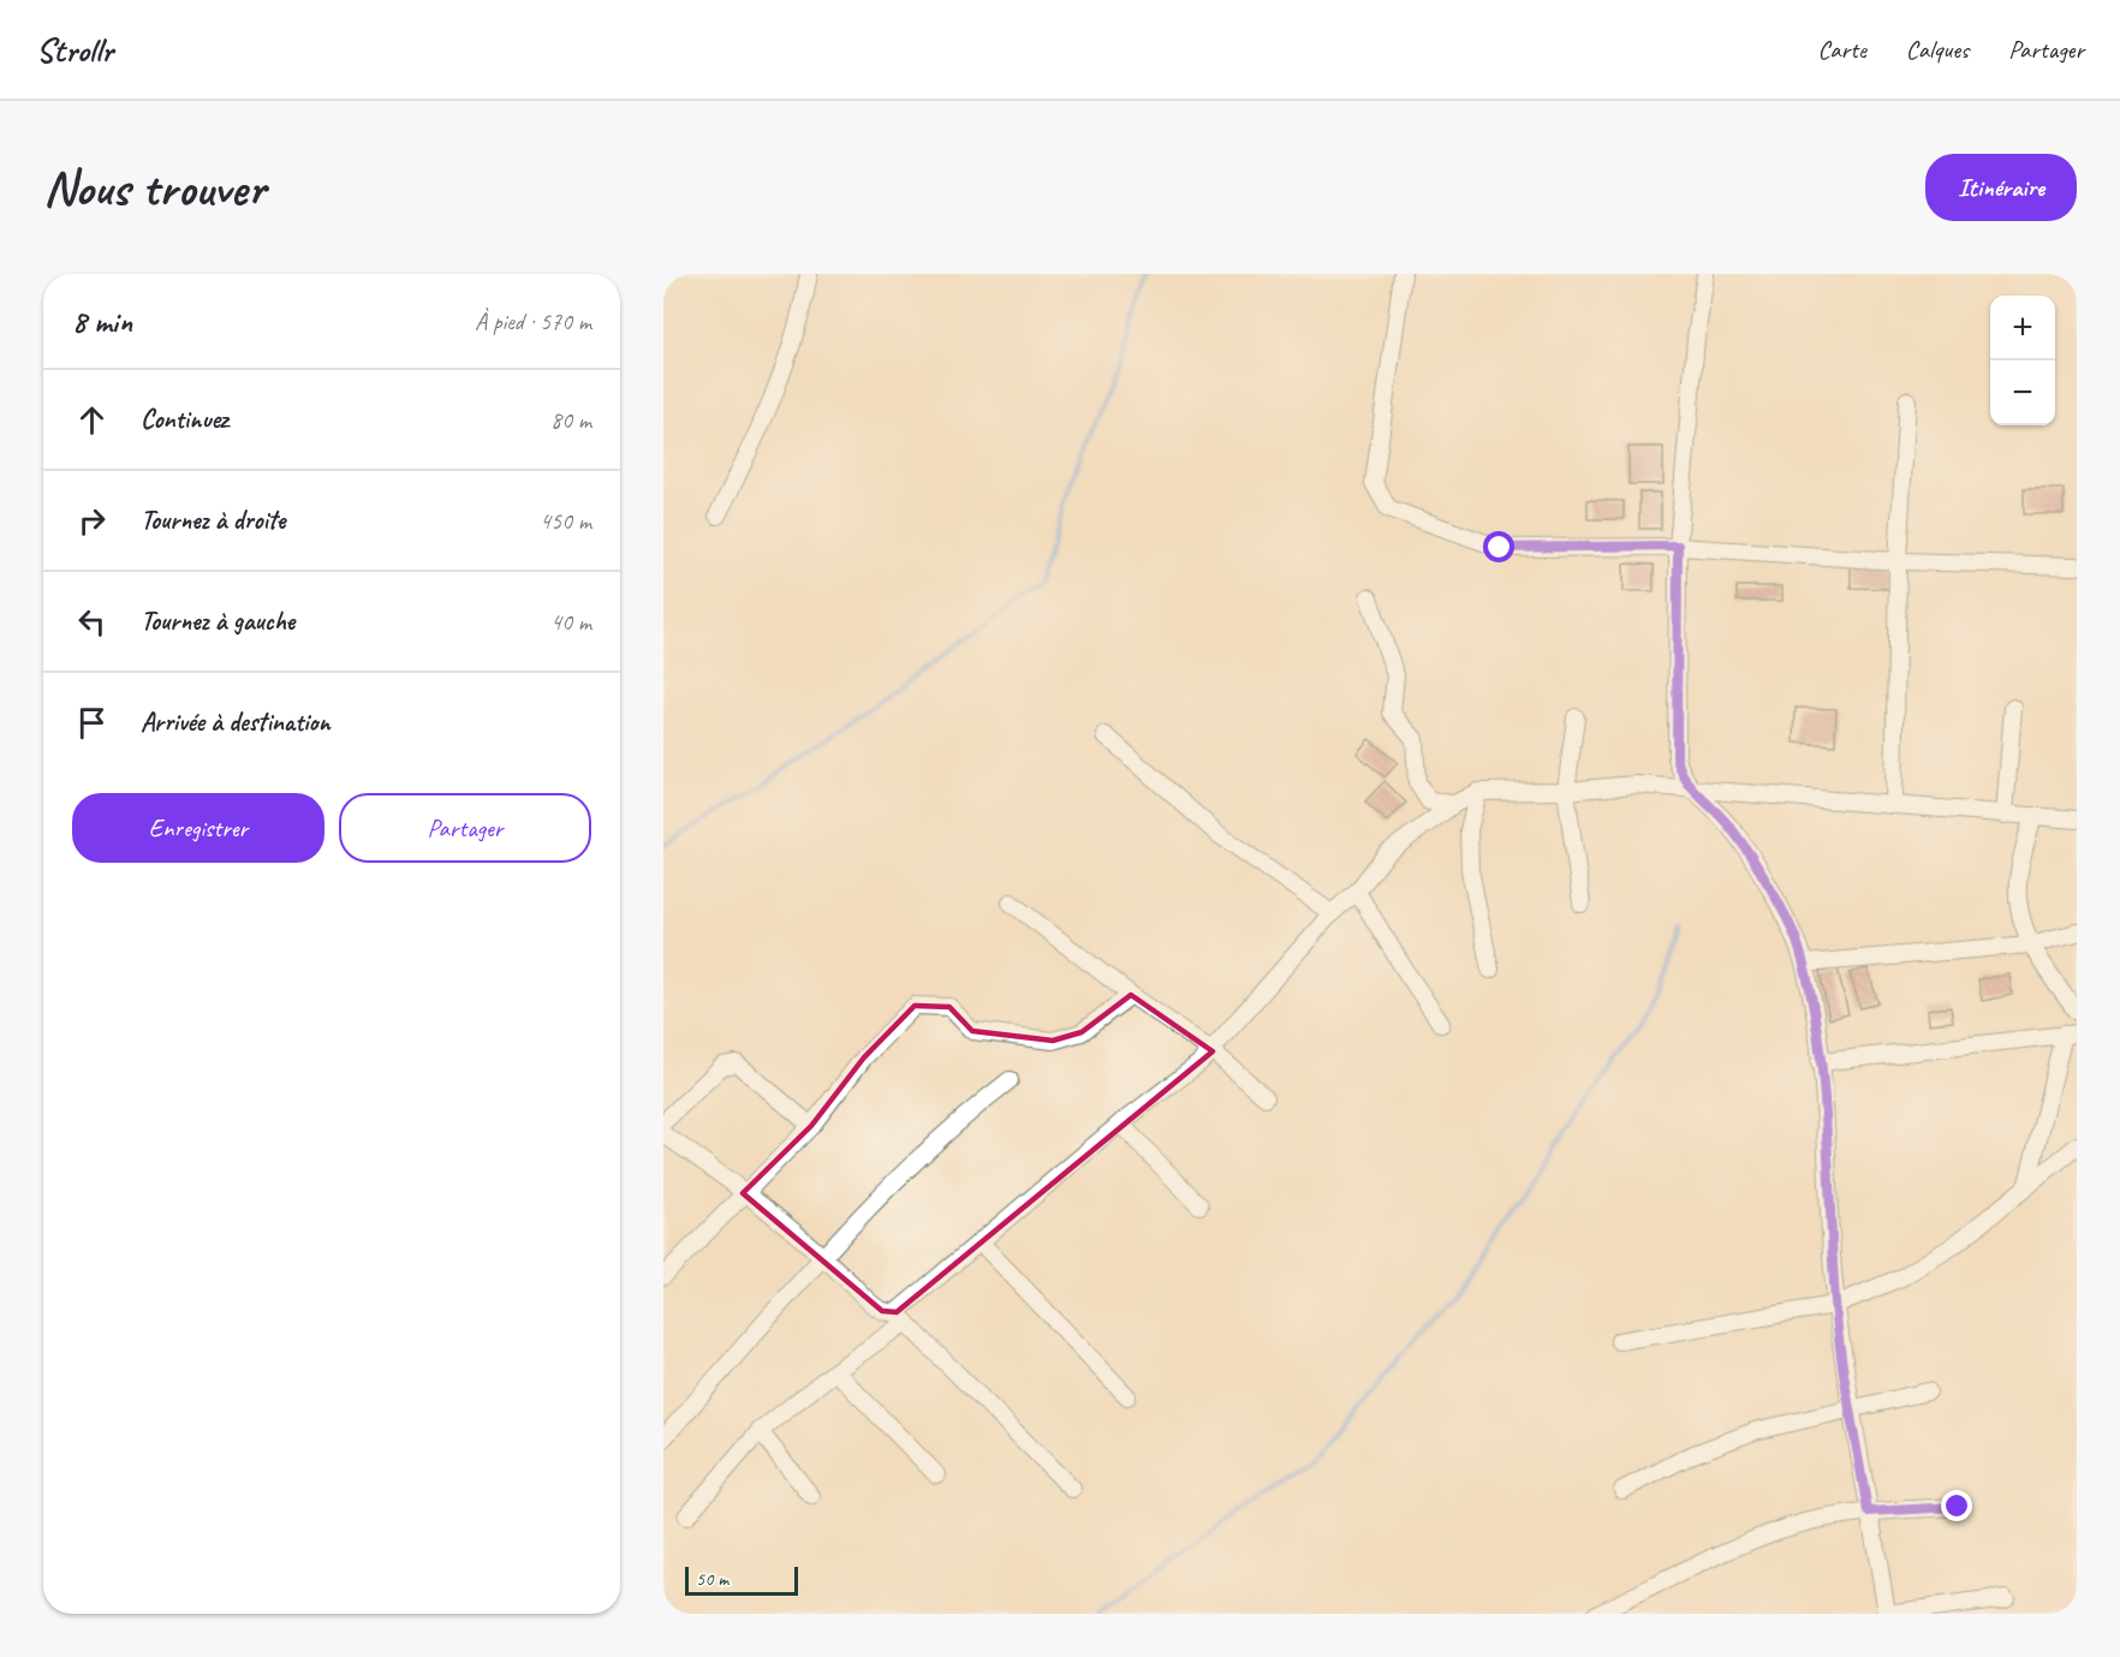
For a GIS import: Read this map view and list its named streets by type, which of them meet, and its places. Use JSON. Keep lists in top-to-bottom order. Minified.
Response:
{"scale_bar":"50 m","page":{"header":"Strollr","nav":["Carte","Calques","Partager"],"buttons":["Itinéraire",["Enregistrer","Partager"]],"title":"Nous trouver","heading":["8 min","À pied · 570 m"],"map_buttons":["+","−"],"list":[["Continuez","80 m"],["Tournez à droite","450 m"],["Tournez à gauche","40 m"],"Arrivée à destination"],"scale":"50 m"}}
